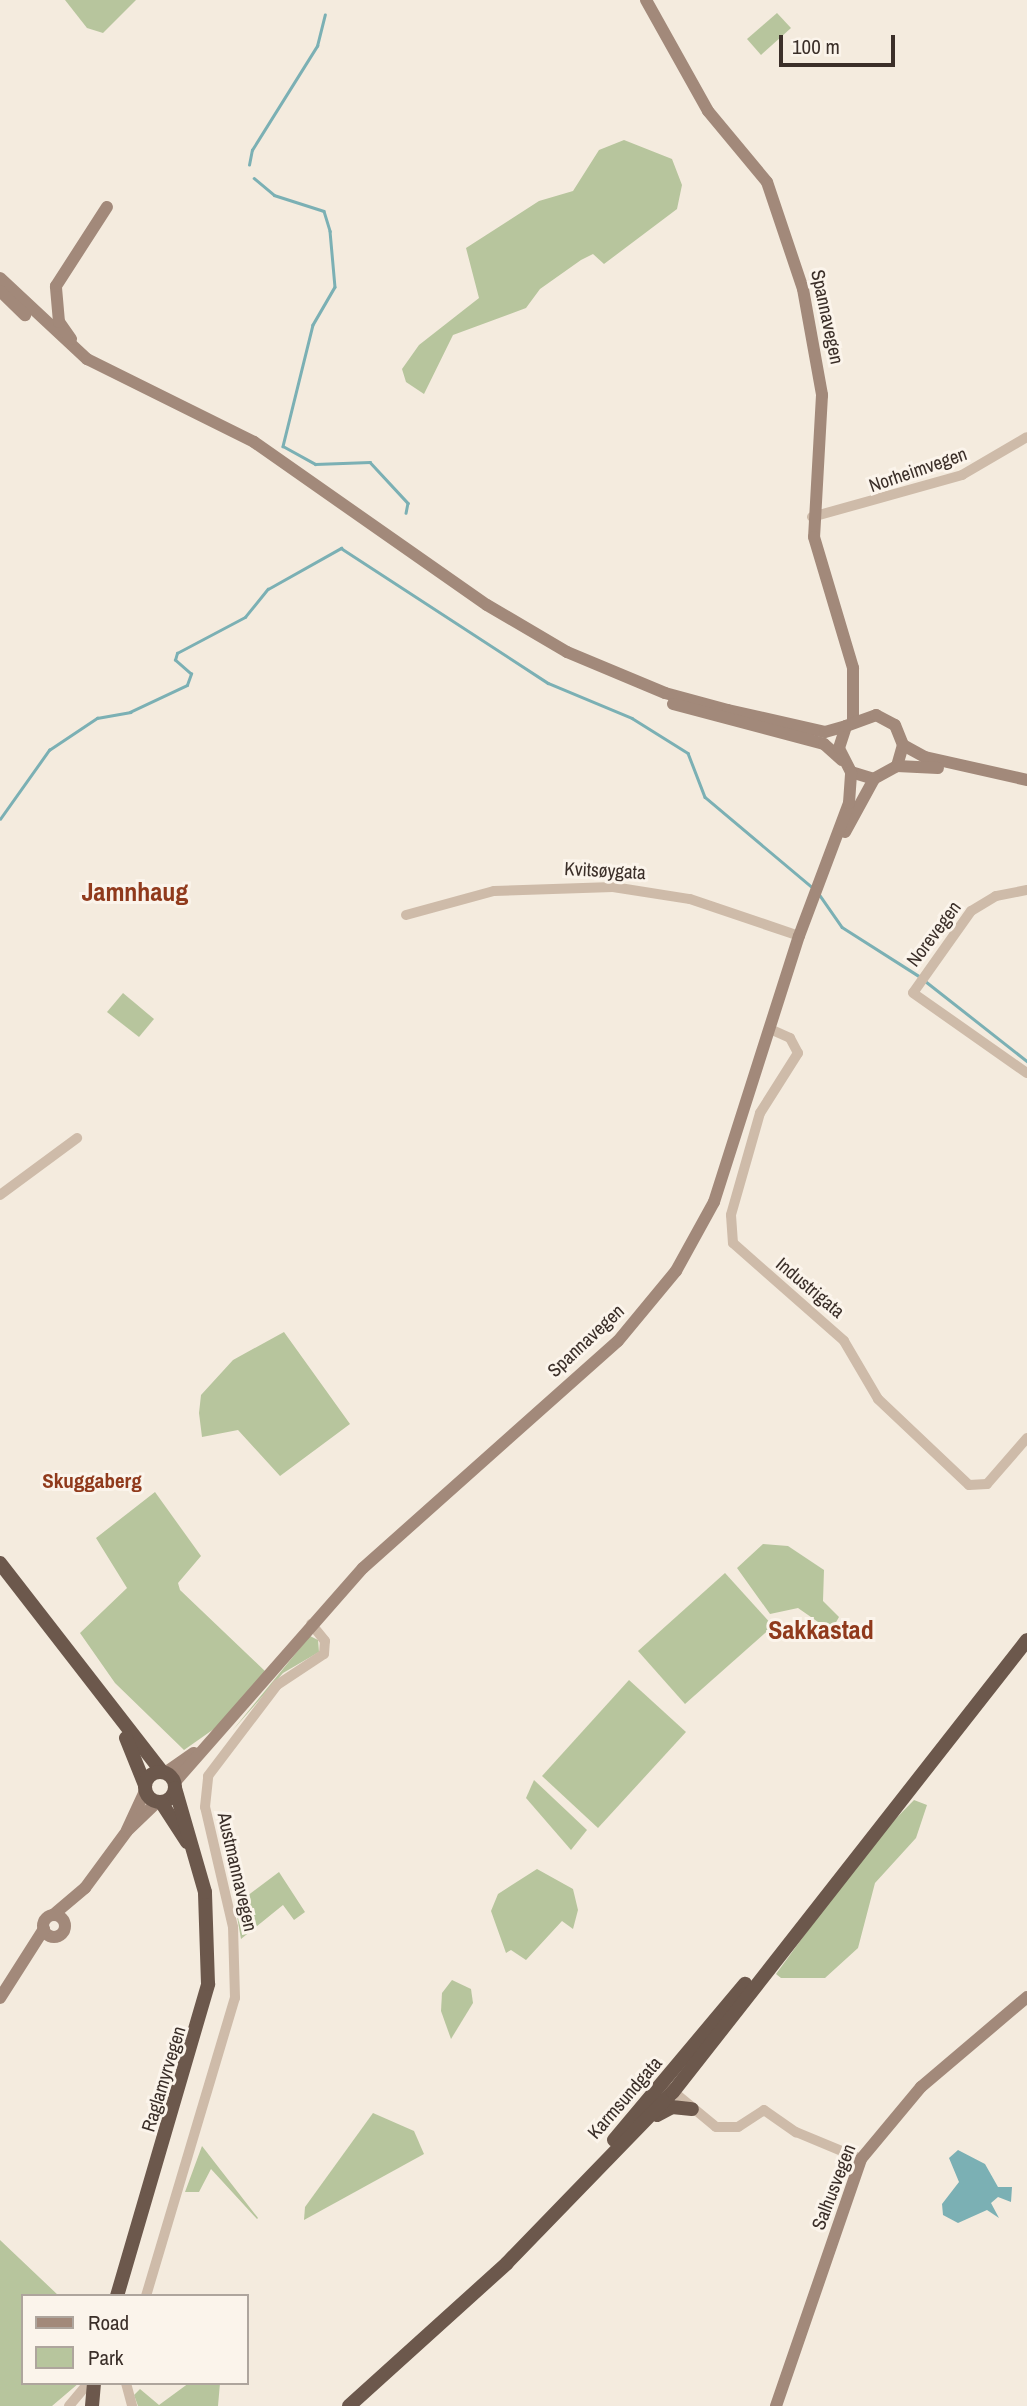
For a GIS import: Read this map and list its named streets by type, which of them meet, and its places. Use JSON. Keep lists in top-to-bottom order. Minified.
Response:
{"streets":{"highway":["Raglamyrvegen","Karmsundgata"],"main road":["Spannavegen","Salhusvegen"],"street":["Norheimvegen","Kvitsøygata","Norevegen","Industrigata","Austmannavegen"]},"crossings":[["Spannavegen","Norheimvegen"],["Spannavegen","Kvitsøygata"],["Spannavegen","Industrigata"],["Spannavegen","Austmannavegen"],["Spannavegen","Raglamyrvegen"]],"districts":["Jamnhaug","Skuggaberg","Sakkastad"],"legend":["Road","Park"],"scale_bar":"100 m"}
